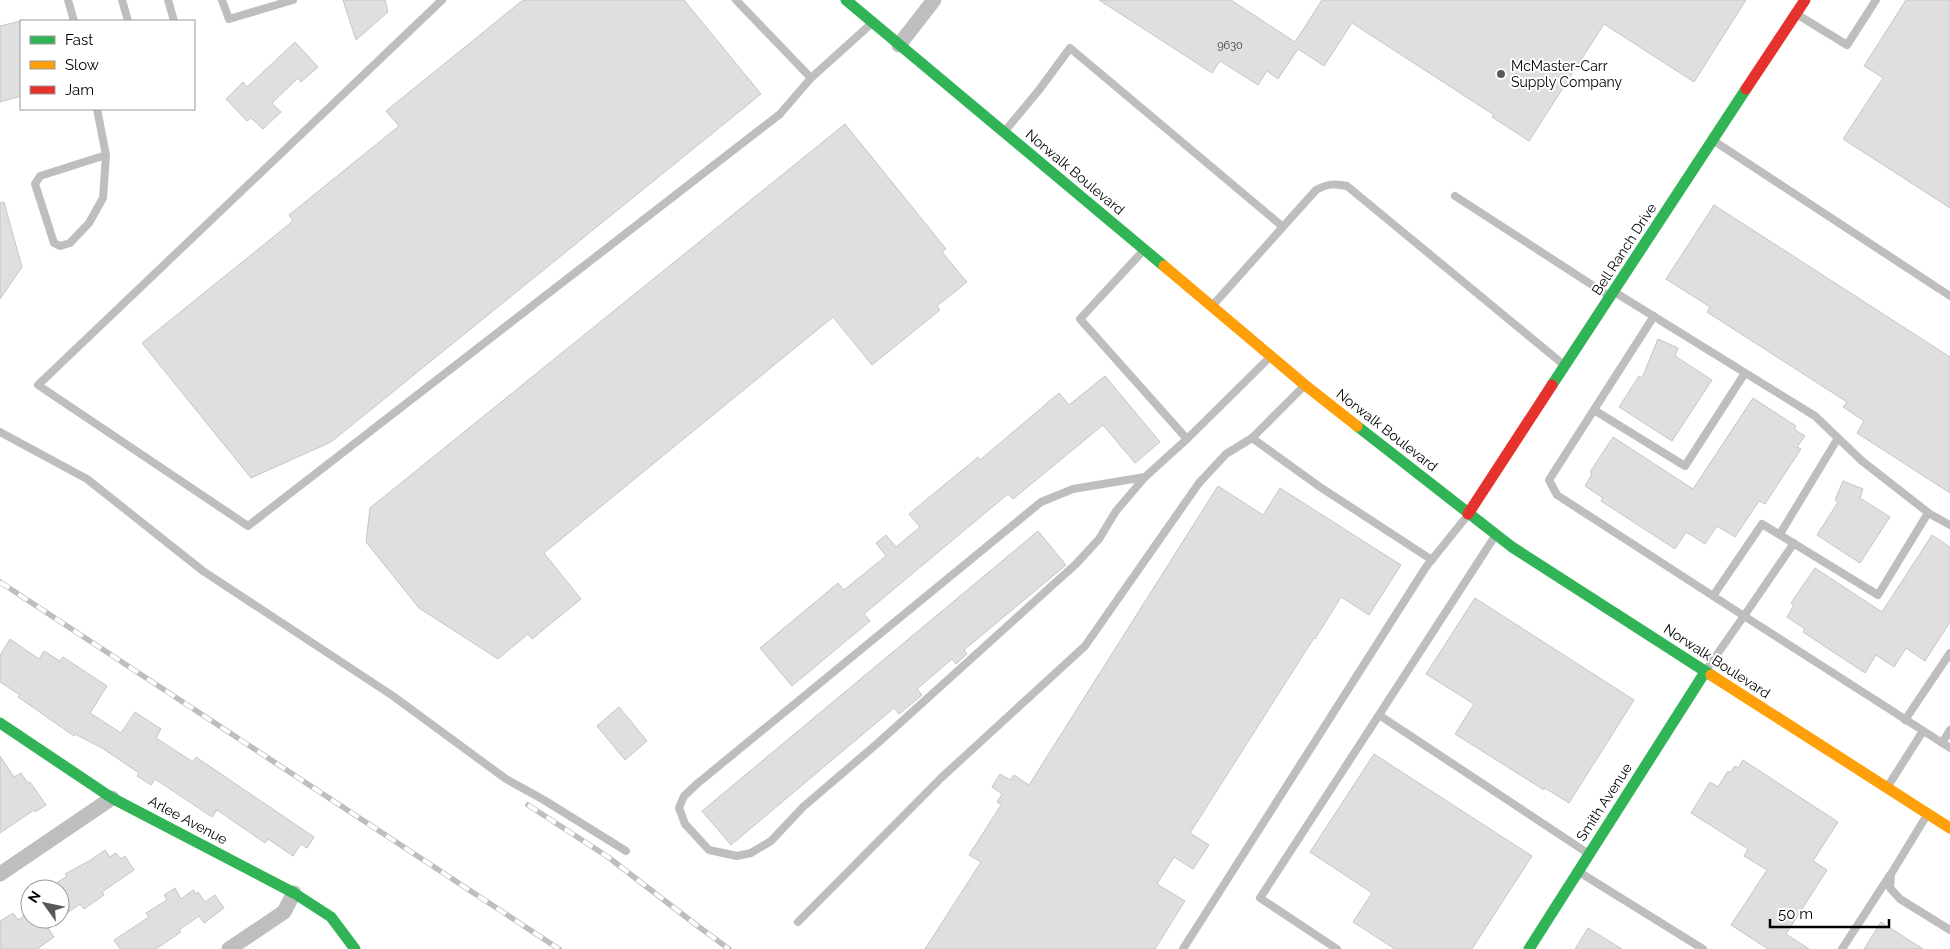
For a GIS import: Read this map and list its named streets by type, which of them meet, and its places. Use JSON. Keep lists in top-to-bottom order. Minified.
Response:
{"streets":{"main road":["Norwalk Boulevard","Bell Ranch Drive","Smith Avenue","Arlee Avenue"]},"crossings":[["Norwalk Boulevard","Bell Ranch Drive"],["Norwalk Boulevard","Smith Avenue"]],"places":["McMaster-Carr Supply Company"],"house_numbers":["9630"],"legend":["Fast","Slow","Jam"],"scale_bar":"50 m","north":"top left"}
